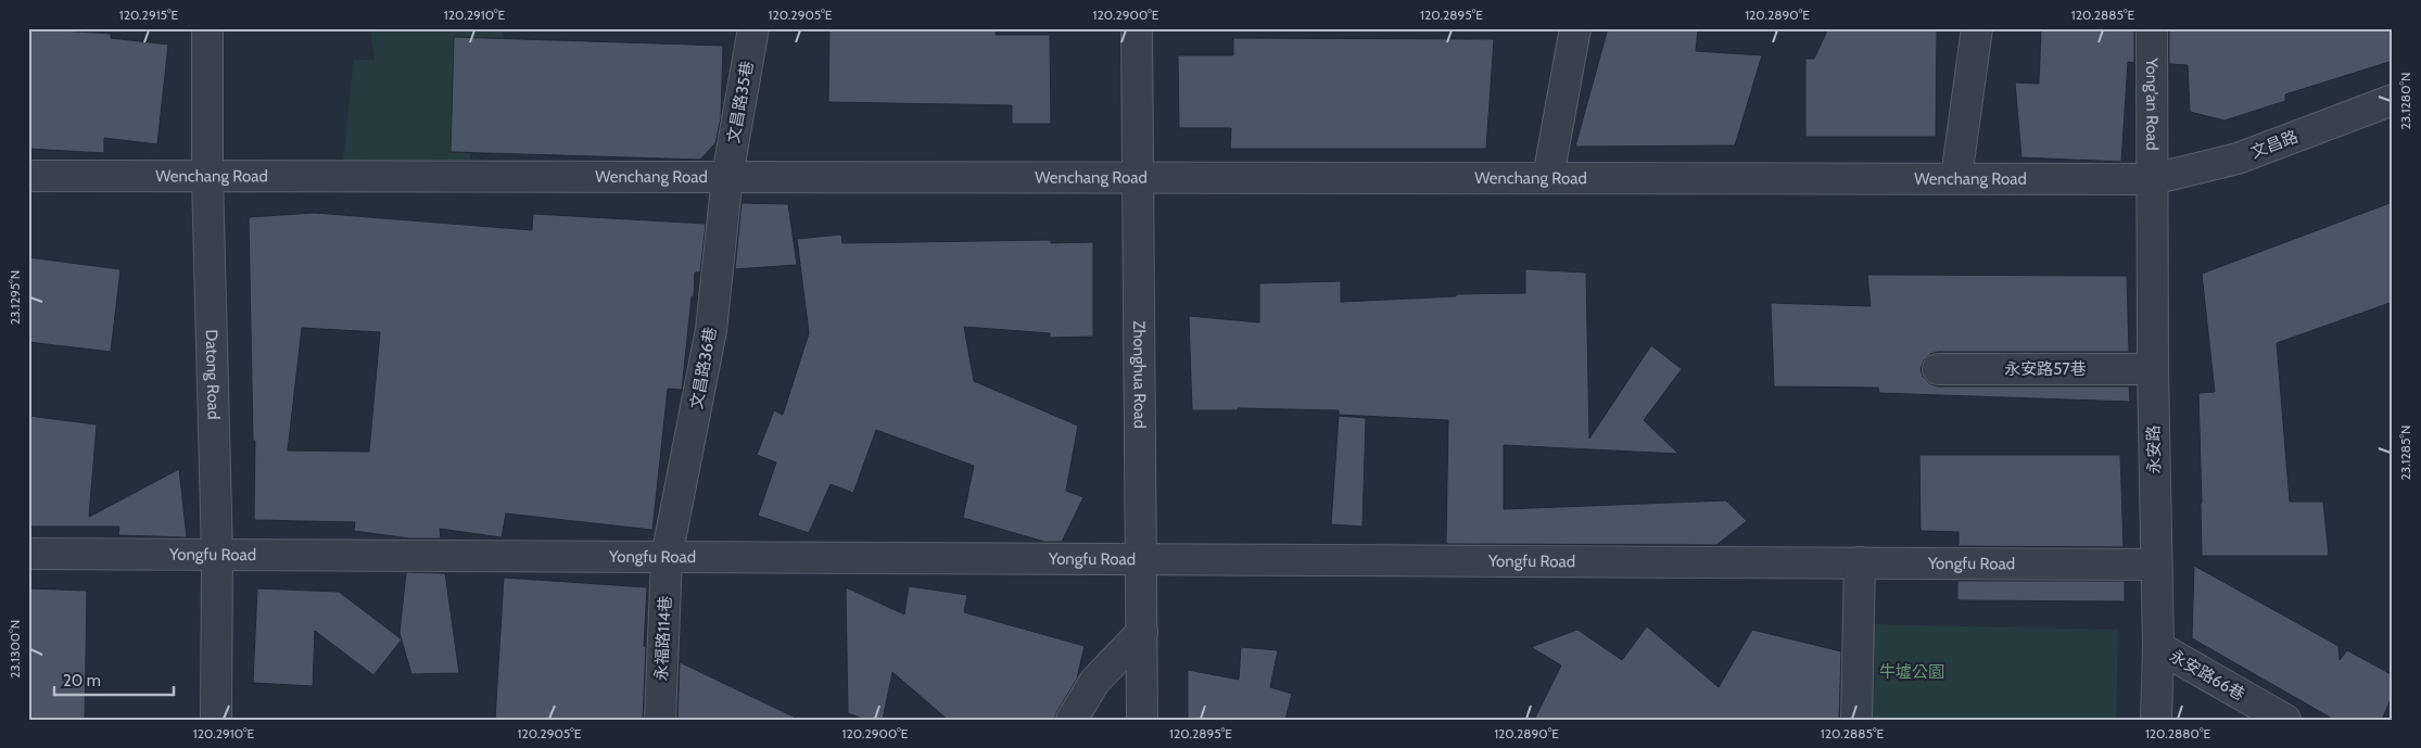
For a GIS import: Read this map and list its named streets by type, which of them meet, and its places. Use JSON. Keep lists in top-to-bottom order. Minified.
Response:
{"streets":{"street":["文昌路35巷","Yong'an Road","文昌路","Wenchang Road","文昌路36巷","永安路57巷","Datong Road","Zhonghua Road","永安路","Yongfu Road","永福路114巷","永安路66巷"]},"crossings":[["文昌路35巷","Wenchang Road"],["文昌路35巷","文昌路36巷"],["Yong'an Road","文昌路"],["Yong'an Road","Wenchang Road"],["Yong'an Road","永安路"],["文昌路","Wenchang Road"],["文昌路","永安路"],["Wenchang Road","文昌路36巷"],["Wenchang Road","Datong Road"],["Wenchang Road","Zhonghua Road"],["Wenchang Road","永安路"],["文昌路36巷","Yongfu Road"],["文昌路36巷","永福路114巷"],["永安路57巷","永安路"],["Datong Road","Yongfu Road"],["Zhonghua Road","Yongfu Road"],["永安路","Yongfu Road"],["永安路","永安路66巷"],["Yongfu Road","永福路114巷"]],"parks":["牛墟公園"],"scale_bar":"20 m","coordinates":["120.2915°E","120.2910°E","120.2905°E","120.2900°E","120.2895°E","120.2890°E","120.2885°E","23.1280°N","23.1295°N","23.1285°N","23.1300°N","120.2880°E"]}
